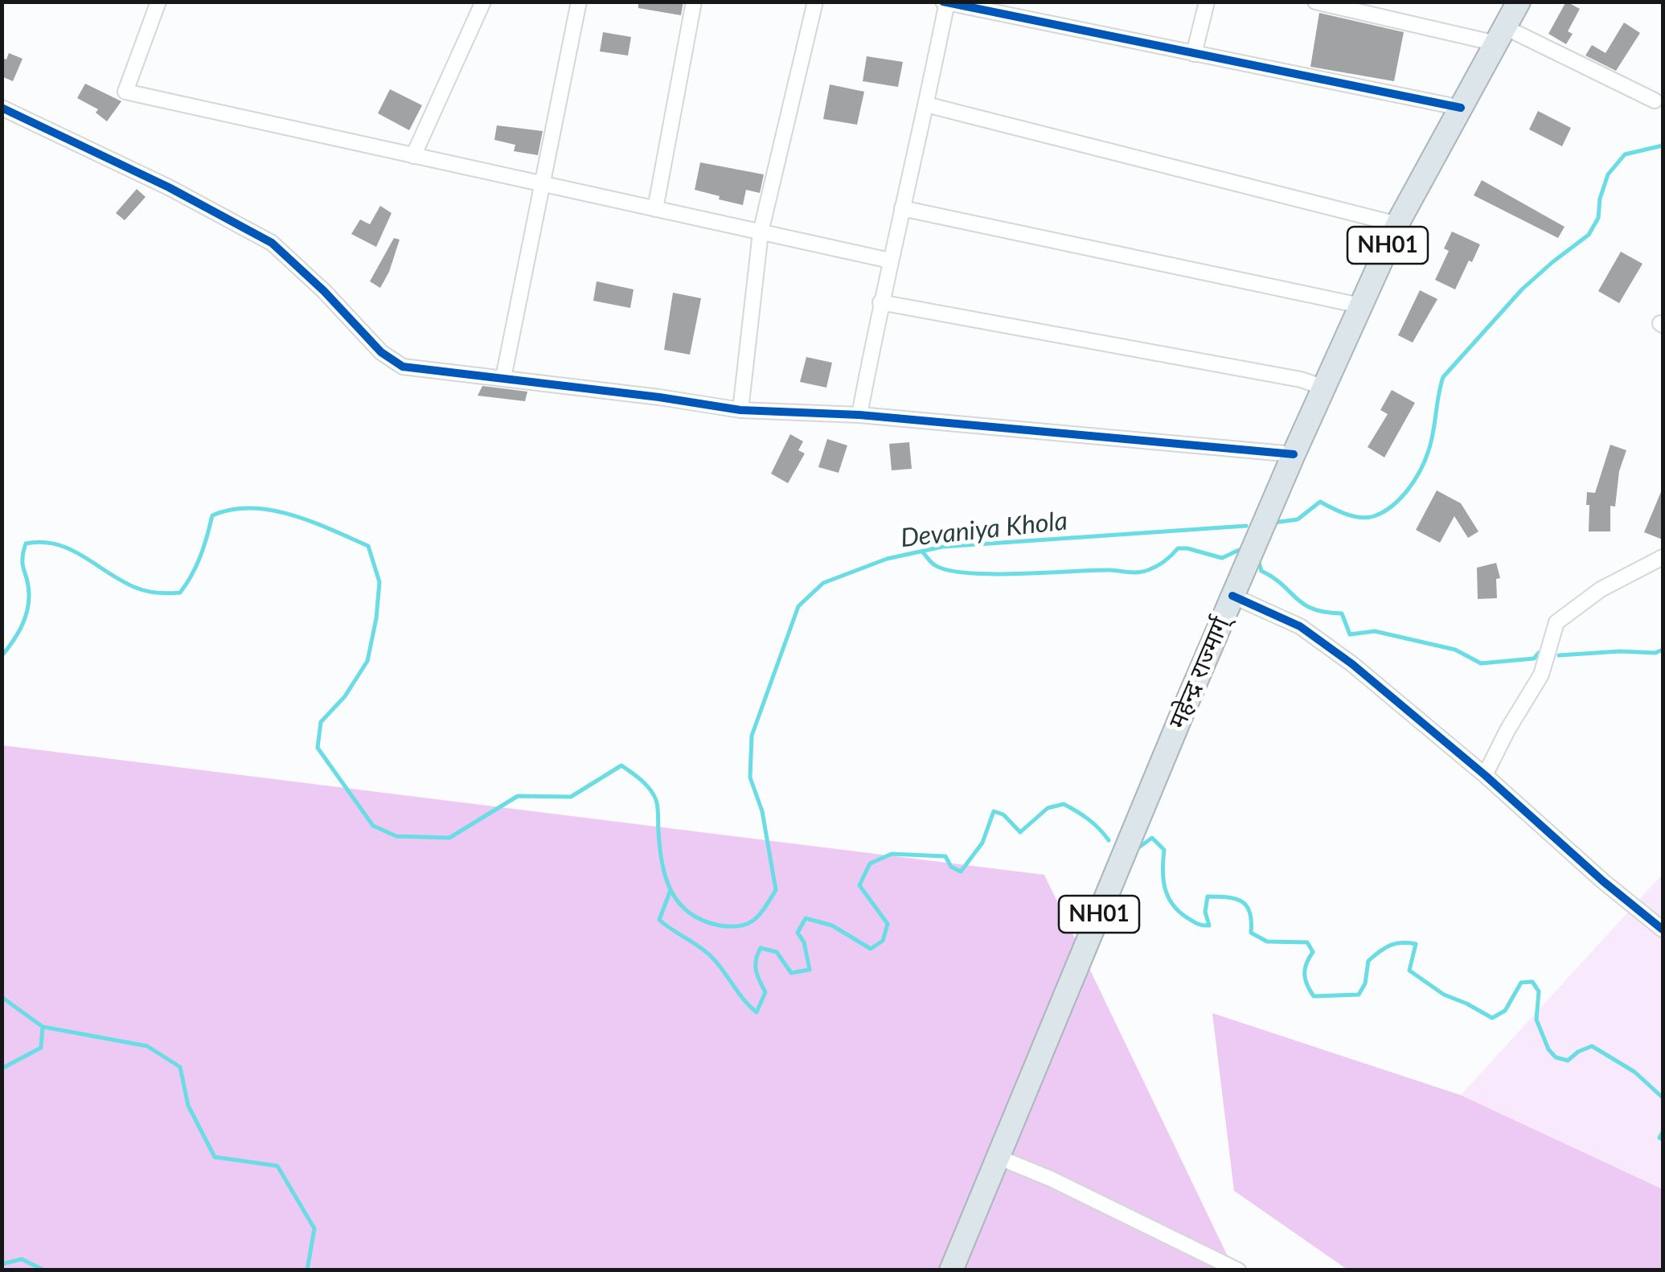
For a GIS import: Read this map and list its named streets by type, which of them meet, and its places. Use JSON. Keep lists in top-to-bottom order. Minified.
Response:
{"streets":{"highway":["NH01","महेन्द्र राज्मार्ग्"]},"water":["Devaniya Khola"]}
